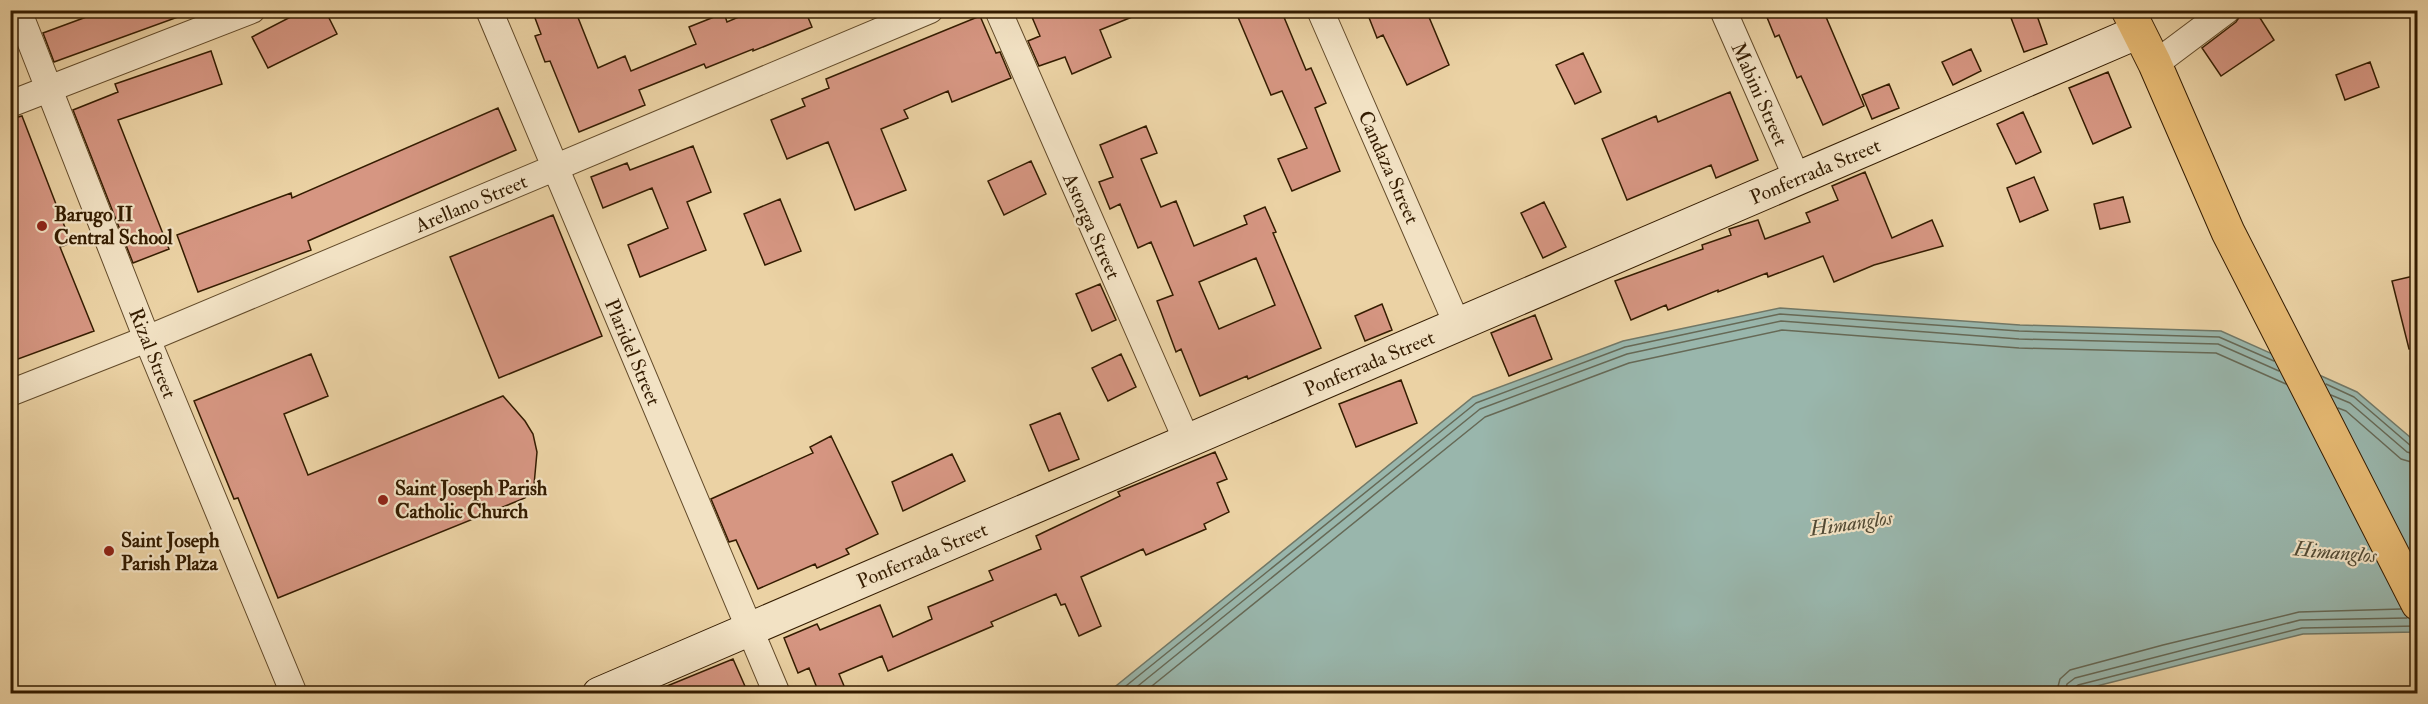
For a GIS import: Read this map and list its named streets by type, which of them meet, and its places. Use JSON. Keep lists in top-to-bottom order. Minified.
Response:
{"streets":{"street":["Mabini Street","Candaza Street","Ponferrada Street","Arellano Street","Astorga Street","Plaridel Street","Rizal Street"]},"crossings":[["Mabini Street","Ponferrada Street"],["Candaza Street","Ponferrada Street"],["Ponferrada Street","Astorga Street"],["Ponferrada Street","Plaridel Street"],["Arellano Street","Plaridel Street"],["Arellano Street","Rizal Street"]],"water":["Himanglos"],"places":["Barugo II Central School","Saint Joseph Parish Catholic Church","Saint Joseph Parish Plaza"]}
